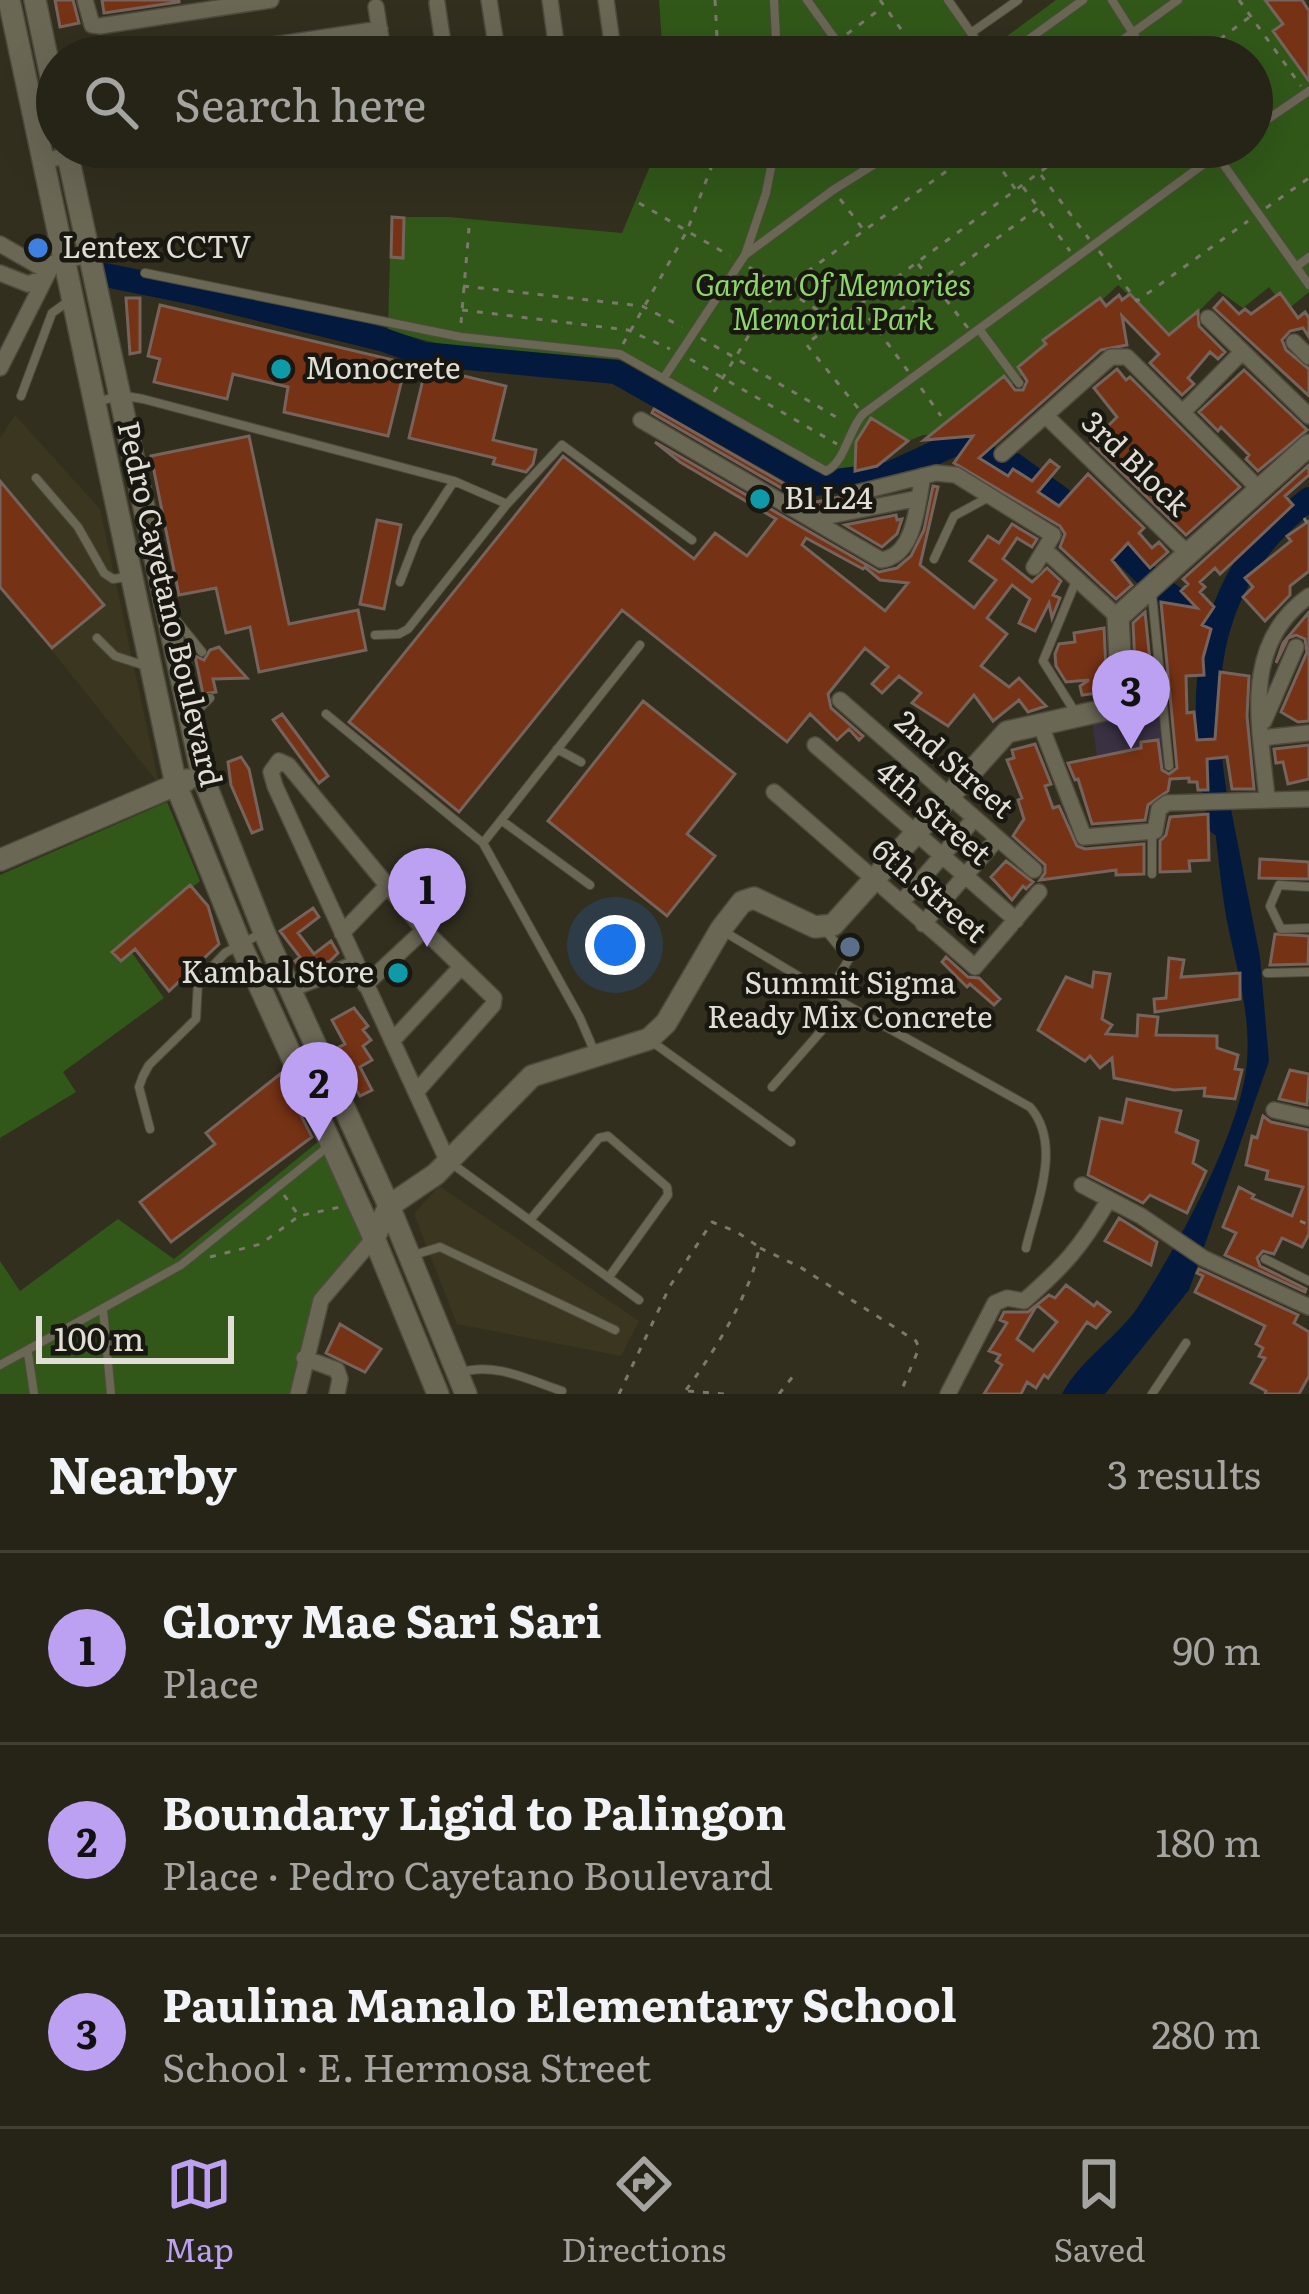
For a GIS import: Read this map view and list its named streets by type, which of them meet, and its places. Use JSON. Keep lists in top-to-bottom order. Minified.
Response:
{"streets":{"main road":["Pedro Cayetano Boulevard"],"street":["3rd Block","2nd Street","4th Street","6th Street"]},"crossings":[["4th Street","6th Street"]],"parks":["Garden Of Memories Memorial Park"],"places":["Lentex CCTV","Monocrete","B1 L24","Summit Sigma Ready Mix Concrete","Kambal Store"],"scale_bar":"100 m","page":{"search":"Search here","pins":["3","1","2"],"scale":"100 m","heading":["Nearby","3 results"],"list":[{"mark":"1","name":"Glory Mae Sari Sari","note":"Place","value":"90 m"},{"mark":"2","name":"Boundary Ligid to Palingon","note":"Place · Pedro Cayetano Boulevard","value":"180 m"},{"mark":"3","name":"Paulina Manalo Elementary School","note":"School · E. Hermosa Street","value":"280 m"}],"nav":["Map","Directions","Saved"]}}
